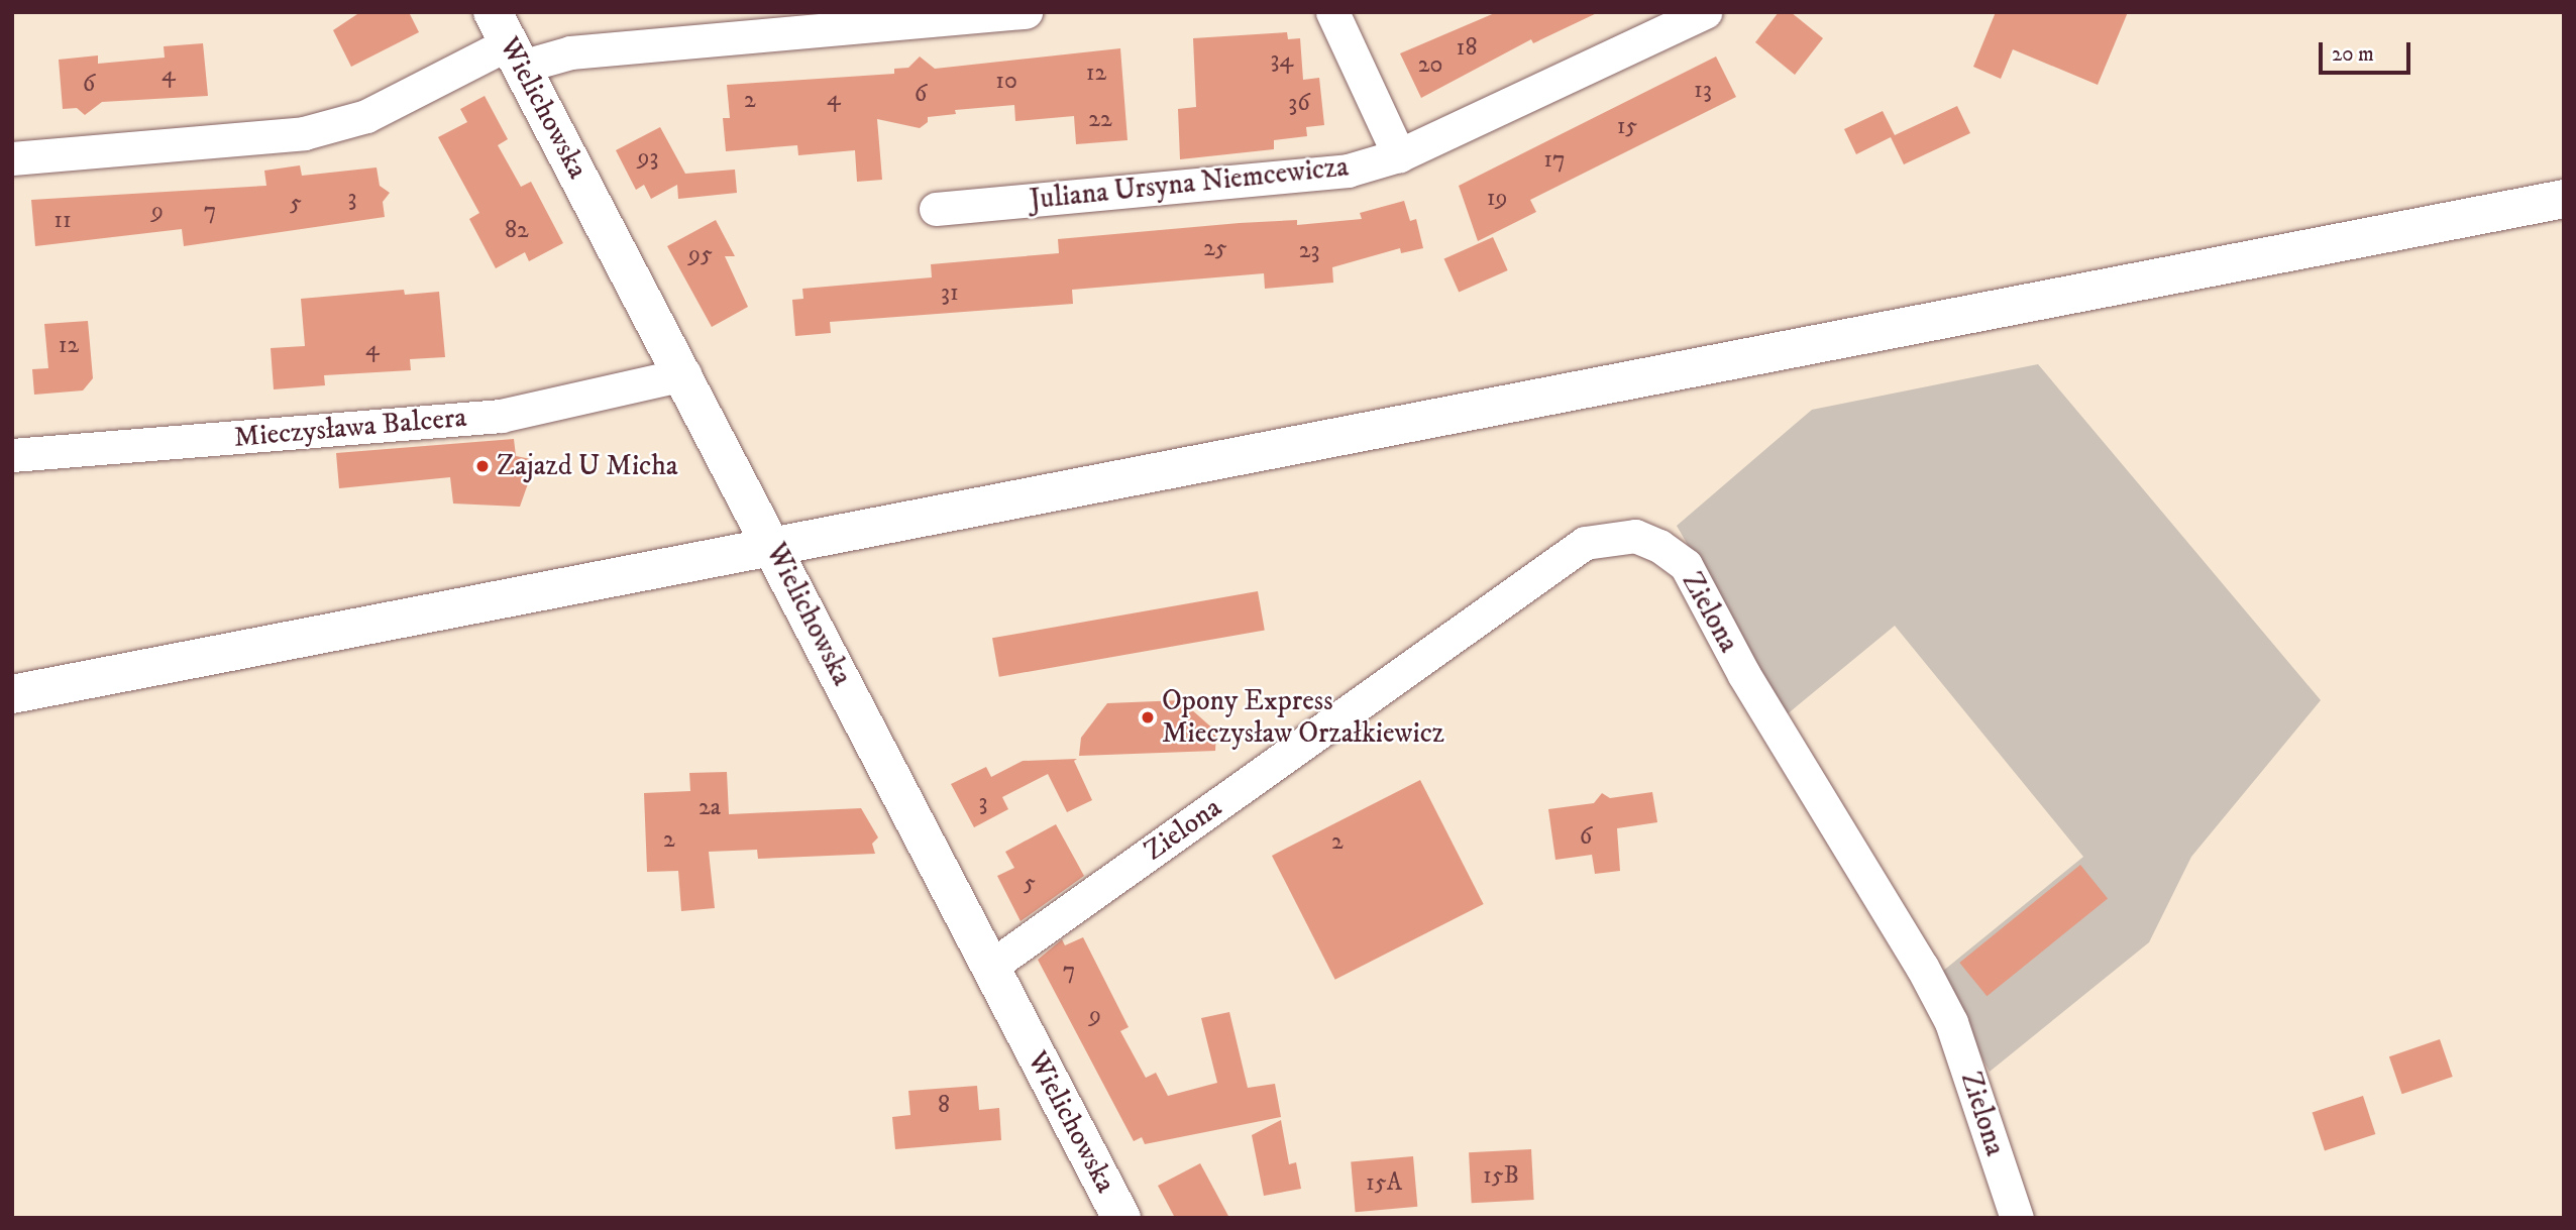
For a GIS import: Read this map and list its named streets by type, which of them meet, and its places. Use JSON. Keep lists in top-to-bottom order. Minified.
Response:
{"streets":{"main road":["Wielichowska"],"street":["Juliana Ursyna Niemcewicza","Mieczysława Balcera","Zielona"]},"crossings":[["Wielichowska","Mieczysława Balcera"],["Wielichowska","Zielona"]],"places":["Zajazd U Micha","Opony Express Mieczysław Orzałkiewicz"],"house_numbers":["18","34","20","12","4","10","6","13","6","4","2","36","22","15","93","17","3","19","5","9","7","11","82","25","23","95","31","12","4","3","2a","6","2","2","5","7","9","8","15B","15A"],"scale_bar":"20 m"}
